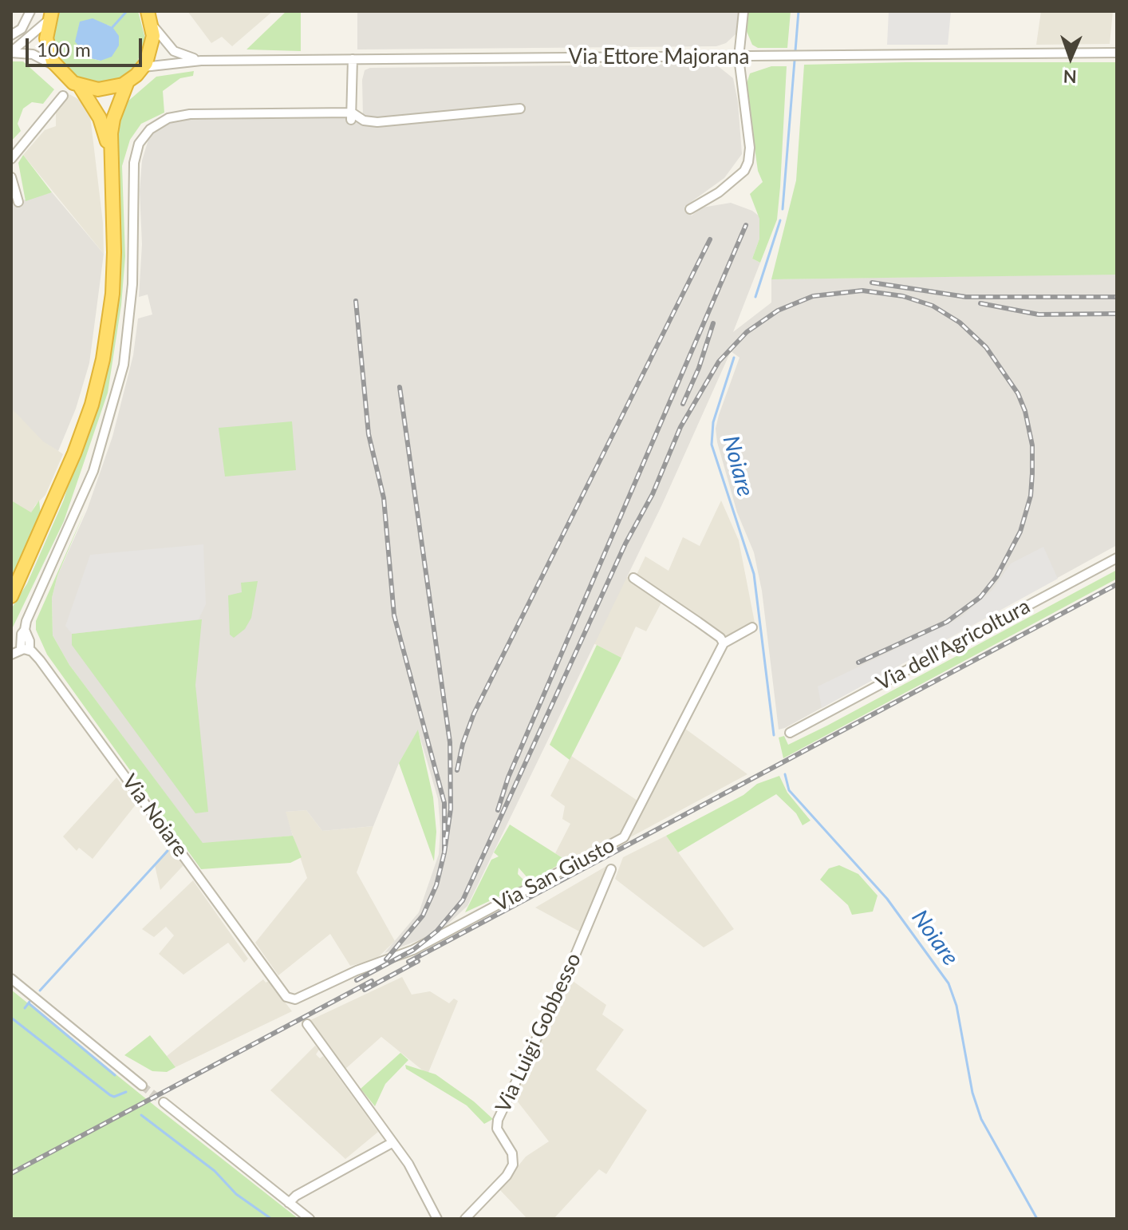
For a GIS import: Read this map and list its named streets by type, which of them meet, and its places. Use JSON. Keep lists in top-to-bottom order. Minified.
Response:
{"streets":{"street":["Via Ettore Majorana","Via dell'Agricoltura","Via Noiare","Via San Giusto","Via Luigi Gobbesso"]},"crossings":[["Via Noiare","Via San Giusto"]],"water":["Noiare"],"scale_bar":"100 m","north":"bottom"}
